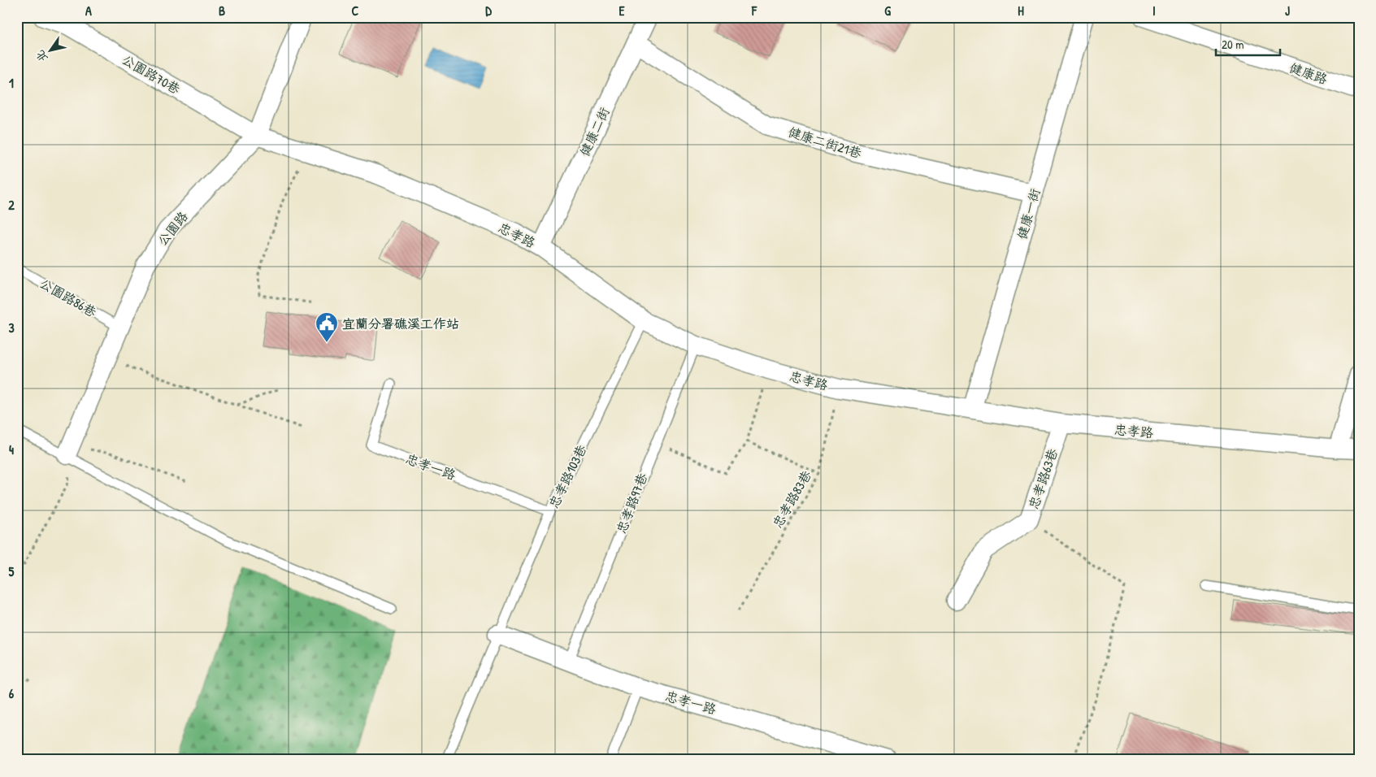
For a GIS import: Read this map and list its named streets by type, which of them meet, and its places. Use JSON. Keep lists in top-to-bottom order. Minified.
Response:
{"streets":{"street":["健康路","公園路70巷","健康二街","健康二街21巷","健康一街","公園路","忠孝路","忠孝一路","忠孝路63巷"],"lane":["公園路86巷","忠孝路103巷","忠孝路97巷"],"path":["忠孝路83巷"]},"crossings":[["公園路70巷","公園路"],["公園路70巷","忠孝路"],["健康二街","健康二街21巷"],["健康二街","忠孝路"],["健康二街21巷","健康一街"],["健康一街","忠孝路"],["公園路","公園路86巷"],["忠孝路","忠孝路103巷"],["忠孝路","忠孝路63巷"],["忠孝路","忠孝路83巷"],["忠孝路","忠孝路97巷"],["忠孝一路","忠孝路103巷"],["忠孝一路","忠孝路97巷"]],"places":{"public building":["宜蘭分署礁溪工作站"]},"scale_bar":"20 m","north":"bottom left","grid":{"columns":["A","B","C","D","E","F","G","H","I","J"],"rows":["1","2","3","4","5","6"]}}
